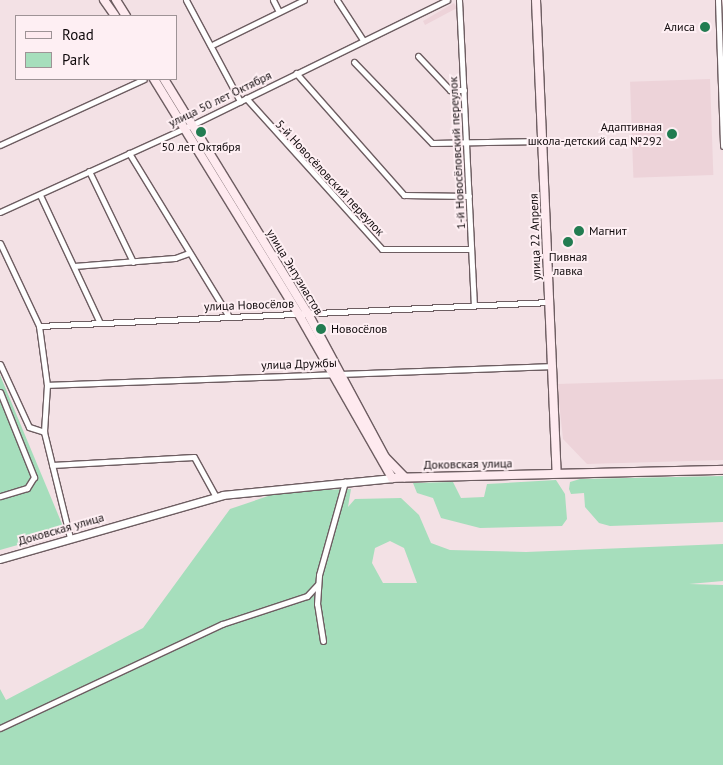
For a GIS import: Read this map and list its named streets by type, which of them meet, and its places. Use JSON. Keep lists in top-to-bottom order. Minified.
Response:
{"streets":{"main road":["улица 22 Апреля","улица Энтузиастов","Доковская улица"],"street":["улица 50 лет Октября","1-й Новосёловский переулок","5-й Новосёловский переулок","улица Новосёлов","улица Дружбы"]},"crossings":[["улица 50 лет Октября","5-й Новосёловский переулок"],["улица 50 лет Октября","улица Энтузиастов"],["1-й Новосёловский переулок","5-й Новосёловский переулок"],["1-й Новосёловский переулок","улица Новосёлов"],["улица 22 Апреля","улица Новосёлов"],["улица 22 Апреля","улица Дружбы"],["улица 22 Апреля","Доковская улица"],["улица Энтузиастов","улица Новосёлов"],["улица Энтузиастов","улица Дружбы"],["улица Энтузиастов","Доковская улица"]],"places":["Алиса","50 лет Октября","Адаптивная школа-детский сад №292","Магнит","Пивная лавка","Новосёлов"],"legend":["Road","Park"]}
